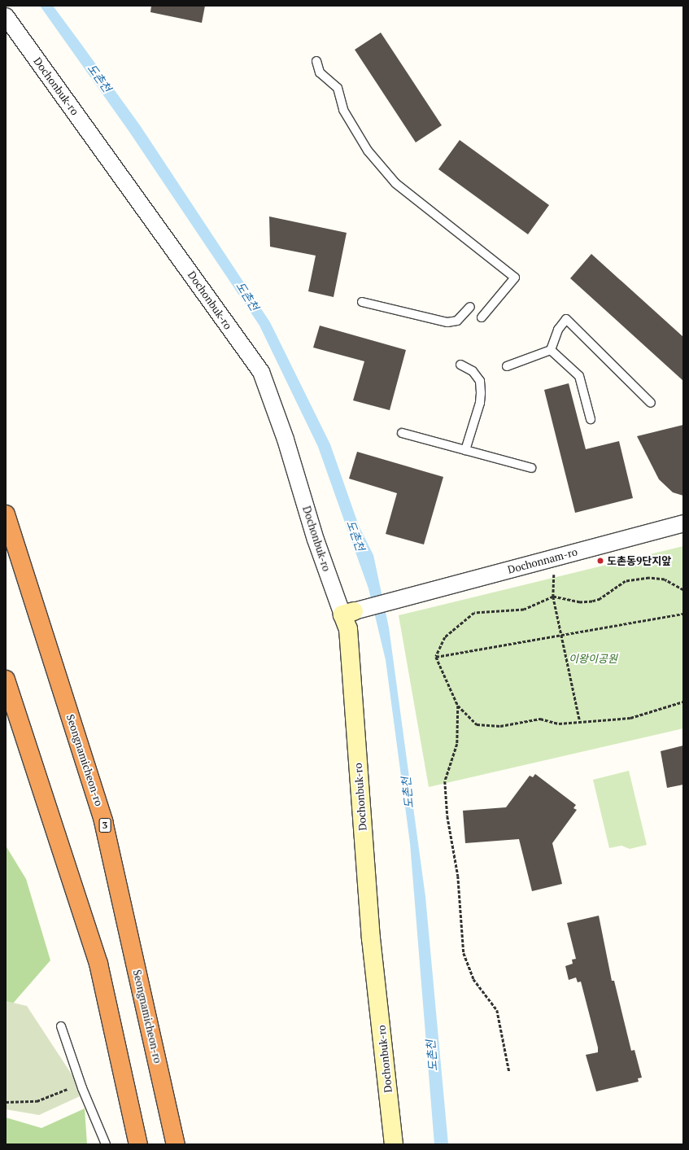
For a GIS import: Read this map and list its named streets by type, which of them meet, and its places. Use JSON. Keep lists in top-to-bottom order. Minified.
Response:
{"streets":{"highway":["Seongnamicheon-ro","3"],"street":["Dochonbuk-ro","Dochonnam-ro"]},"crossings":[["Dochonbuk-ro","Dochonnam-ro"]],"water":["도촌천"],"parks":["이왕이공원"],"places":["도촌동9단지앞"]}
